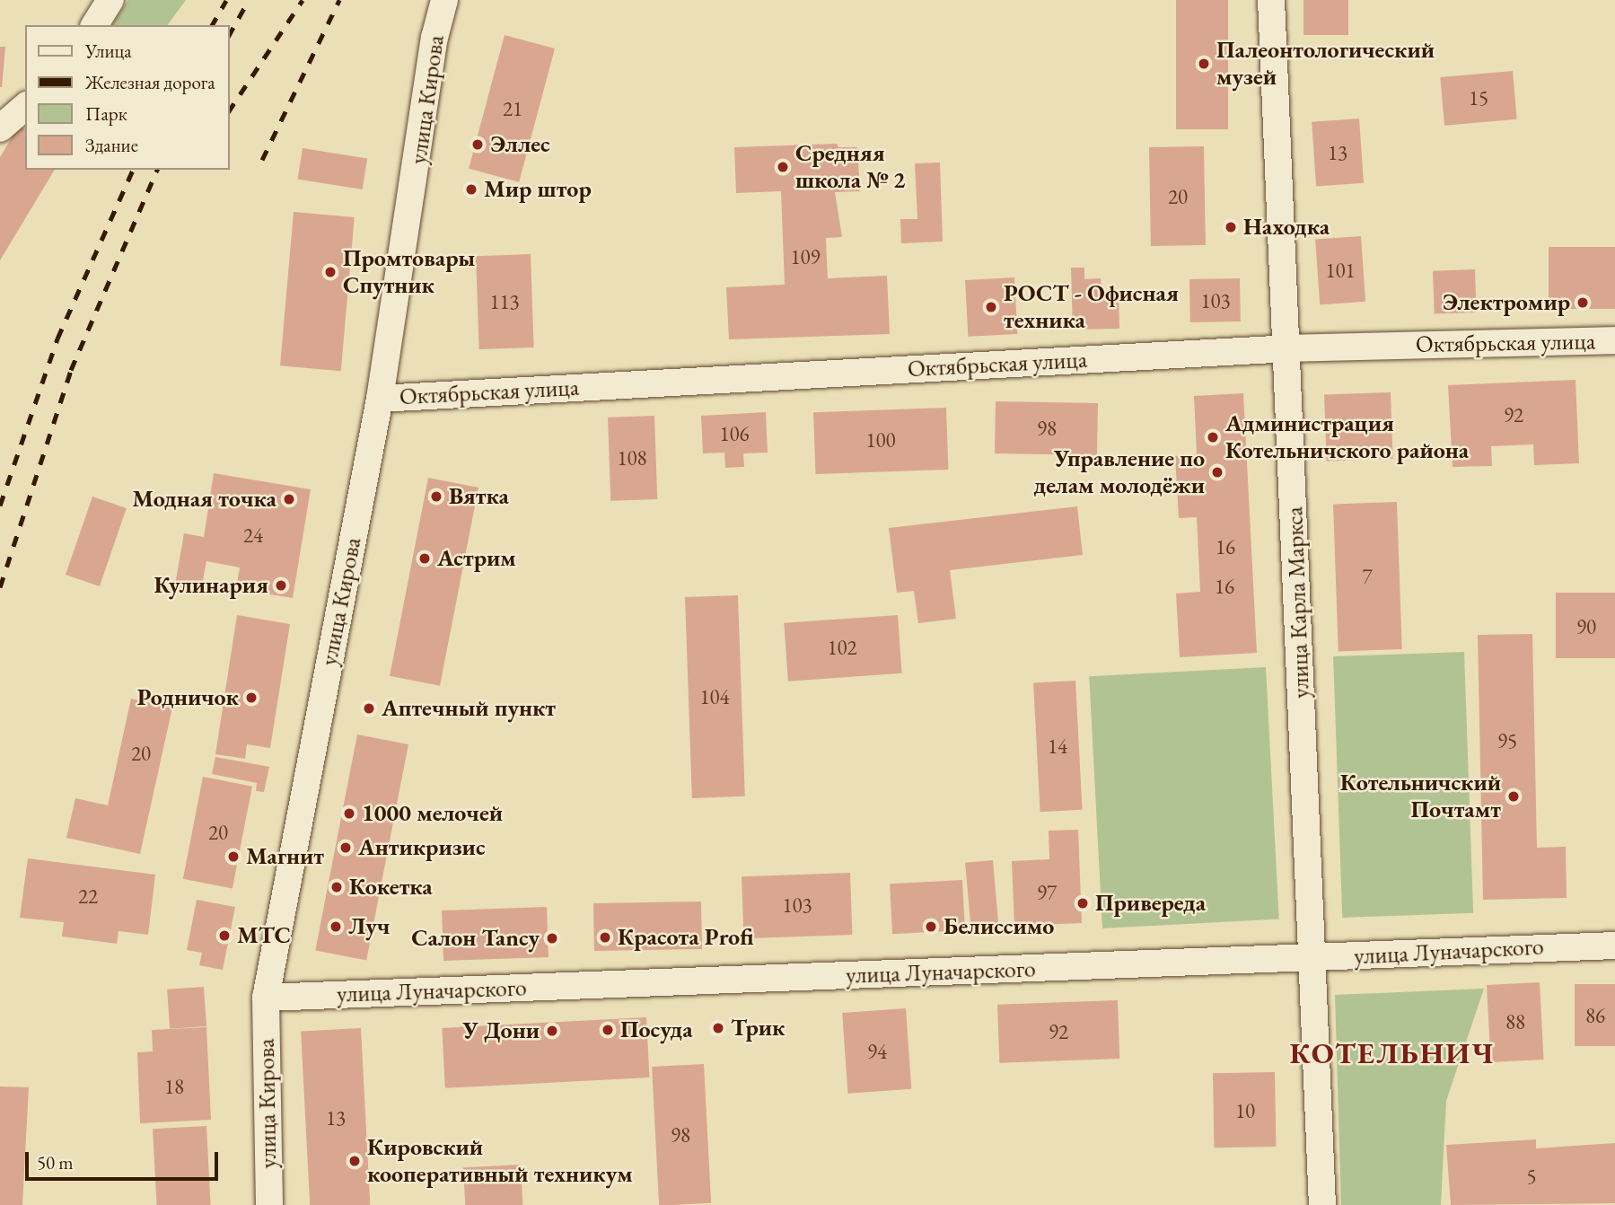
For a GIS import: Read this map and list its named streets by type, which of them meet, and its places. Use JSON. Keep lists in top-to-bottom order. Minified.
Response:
{"streets":{"street":["улица Кирова","Октябрьская улица","улица Карла Маркса","улица Луначарского"]},"crossings":[["улица Кирова","Октябрьская улица"],["улица Кирова","улица Луначарского"],["Октябрьская улица","улица Карла Маркса"],["улица Карла Маркса","улица Луначарского"]],"districts":["КОТЕЛЬНИЧ"],"places":["Палеонтологический музей","Эллес","Средняя школа № 2","Мир штор","Находка","Промтовары Спутник","Электромир","РОСТ - Офисная техника","Администрация Котельничского района","Управление по делам молодёжи","Вятка","Модная точка","Астрим","Кулинария","Родничок","Аптечный пункт","Котельничский Почтамт","1000 мелочей","Антикризис","Магнит","Кокетка","Привереда","Луч","Белиссимо","МТС","Красота Profi","Салон Tancy","Трик","Посуда","У Дони","Кировский кооперативный техникум"],"house_numbers":["15","21","13","20","109","101","103","113","92","98","106","100","108","24","16","7","16","90","102","104","95","14","20","20","97","22","103","86","88","92","94","18","10","13","98","5"],"legend":["Улица","Железная дорога","Парк","Здание"],"scale_bar":"50 m"}
